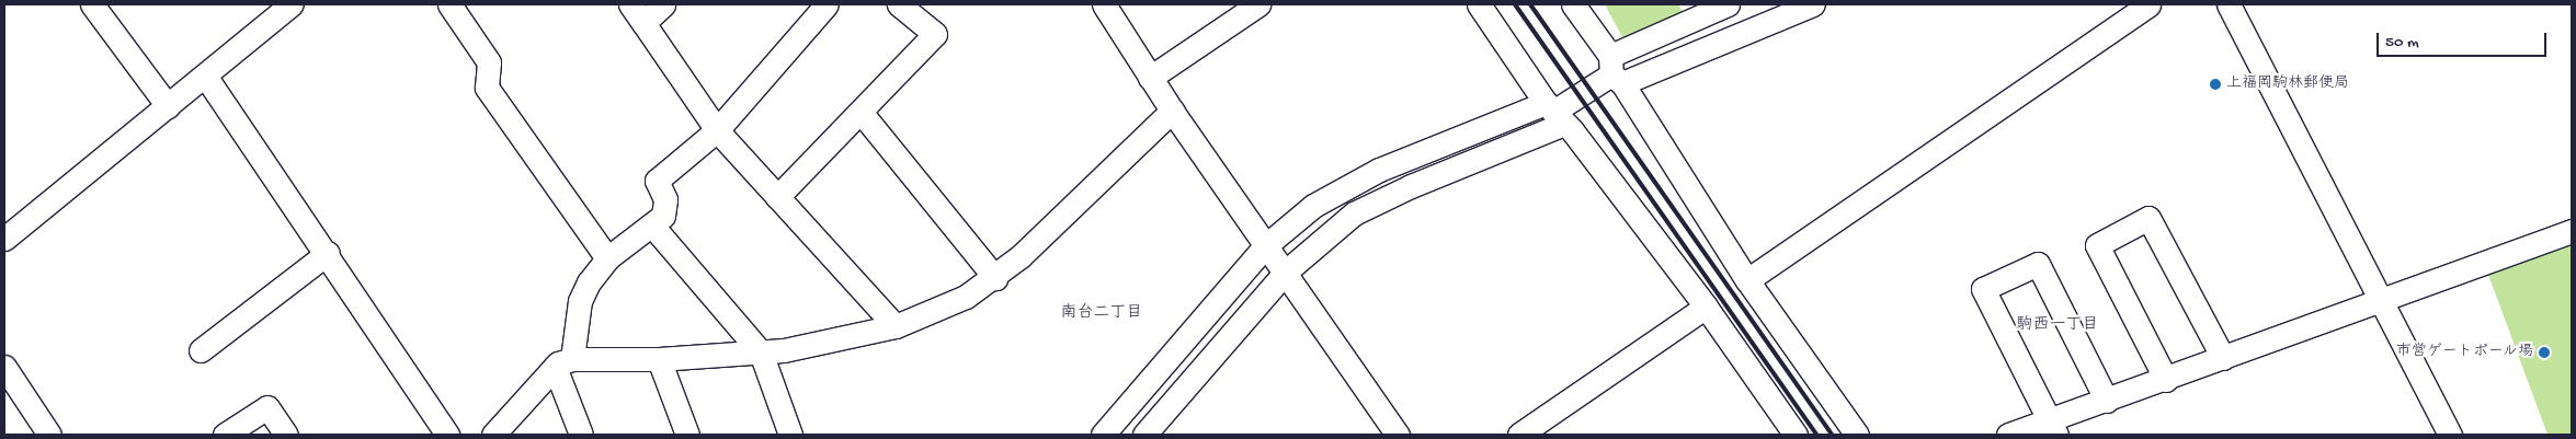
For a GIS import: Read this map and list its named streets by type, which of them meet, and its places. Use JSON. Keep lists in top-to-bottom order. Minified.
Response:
{"districts":["南台二丁目","駒西一丁目"],"places":["上福岡駒林郵便局","市営ゲートボール場"],"scale_bar":"50 m"}
